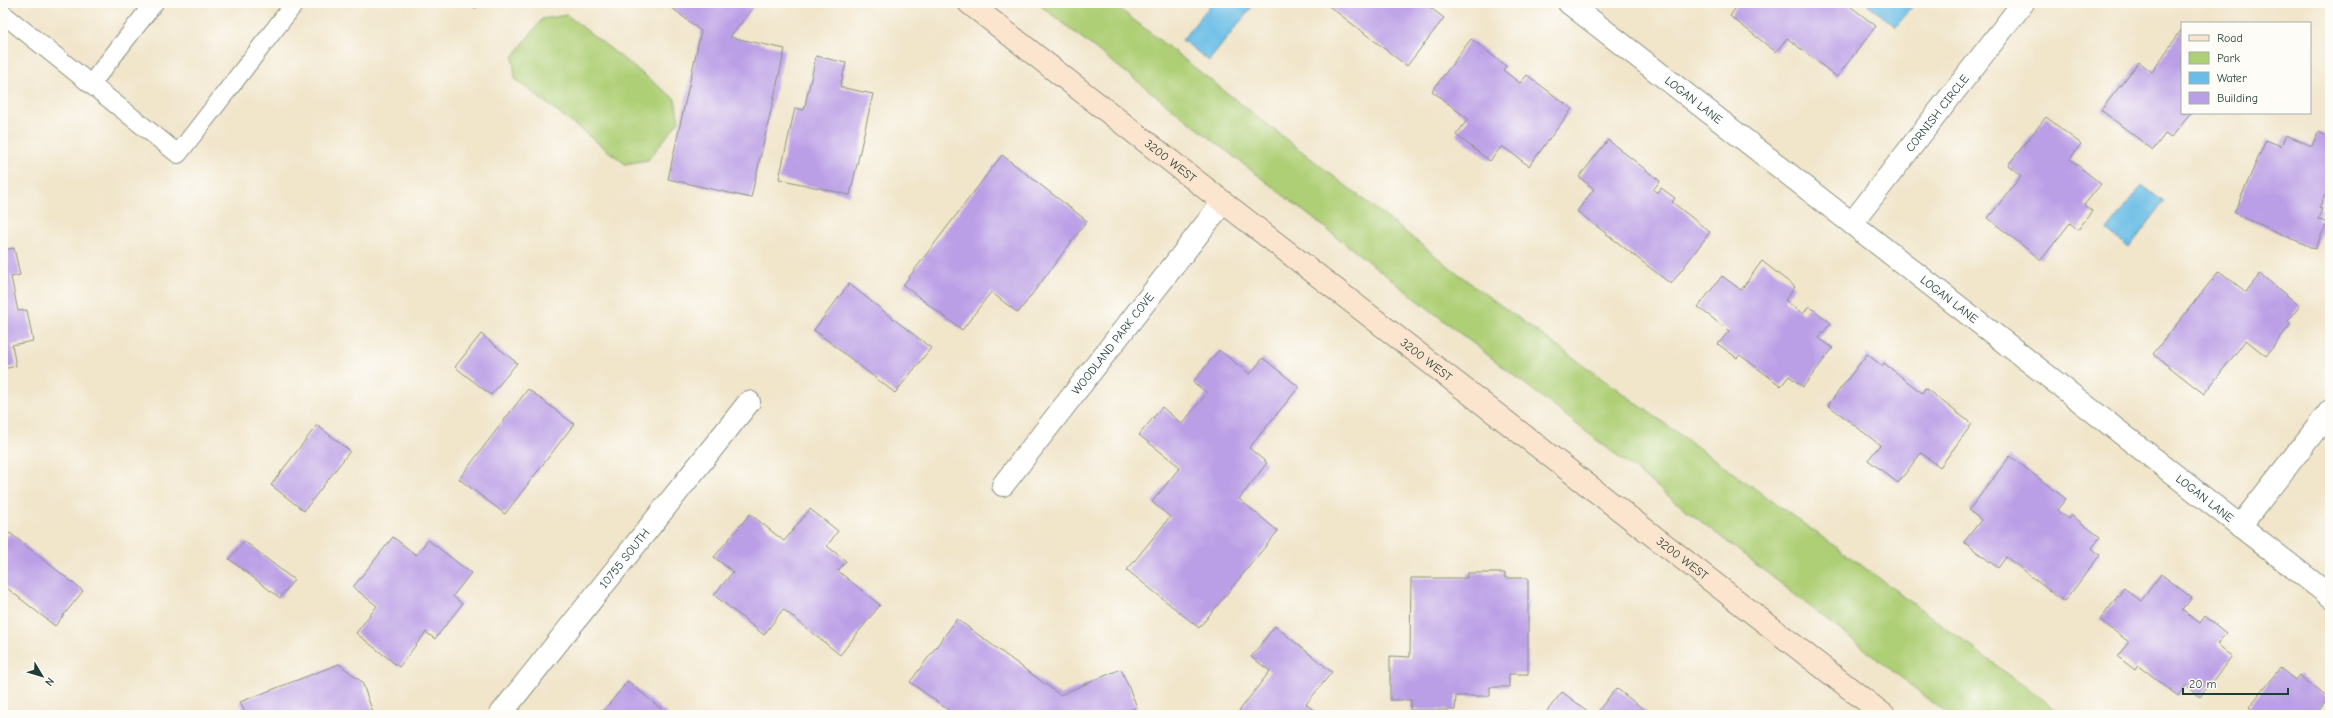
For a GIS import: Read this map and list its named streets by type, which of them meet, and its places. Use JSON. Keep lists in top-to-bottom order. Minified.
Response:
{"streets":{"street":["LOGAN LANE","CORNISH CIRCLE","3200 WEST","WOODLAND PARK COVE","10755 SOUTH"]},"crossings":[["LOGAN LANE","CORNISH CIRCLE"],["3200 WEST","WOODLAND PARK COVE"]],"legend":["Road","Park","Water","Building"],"scale_bar":"20 m","north":"bottom right"}
